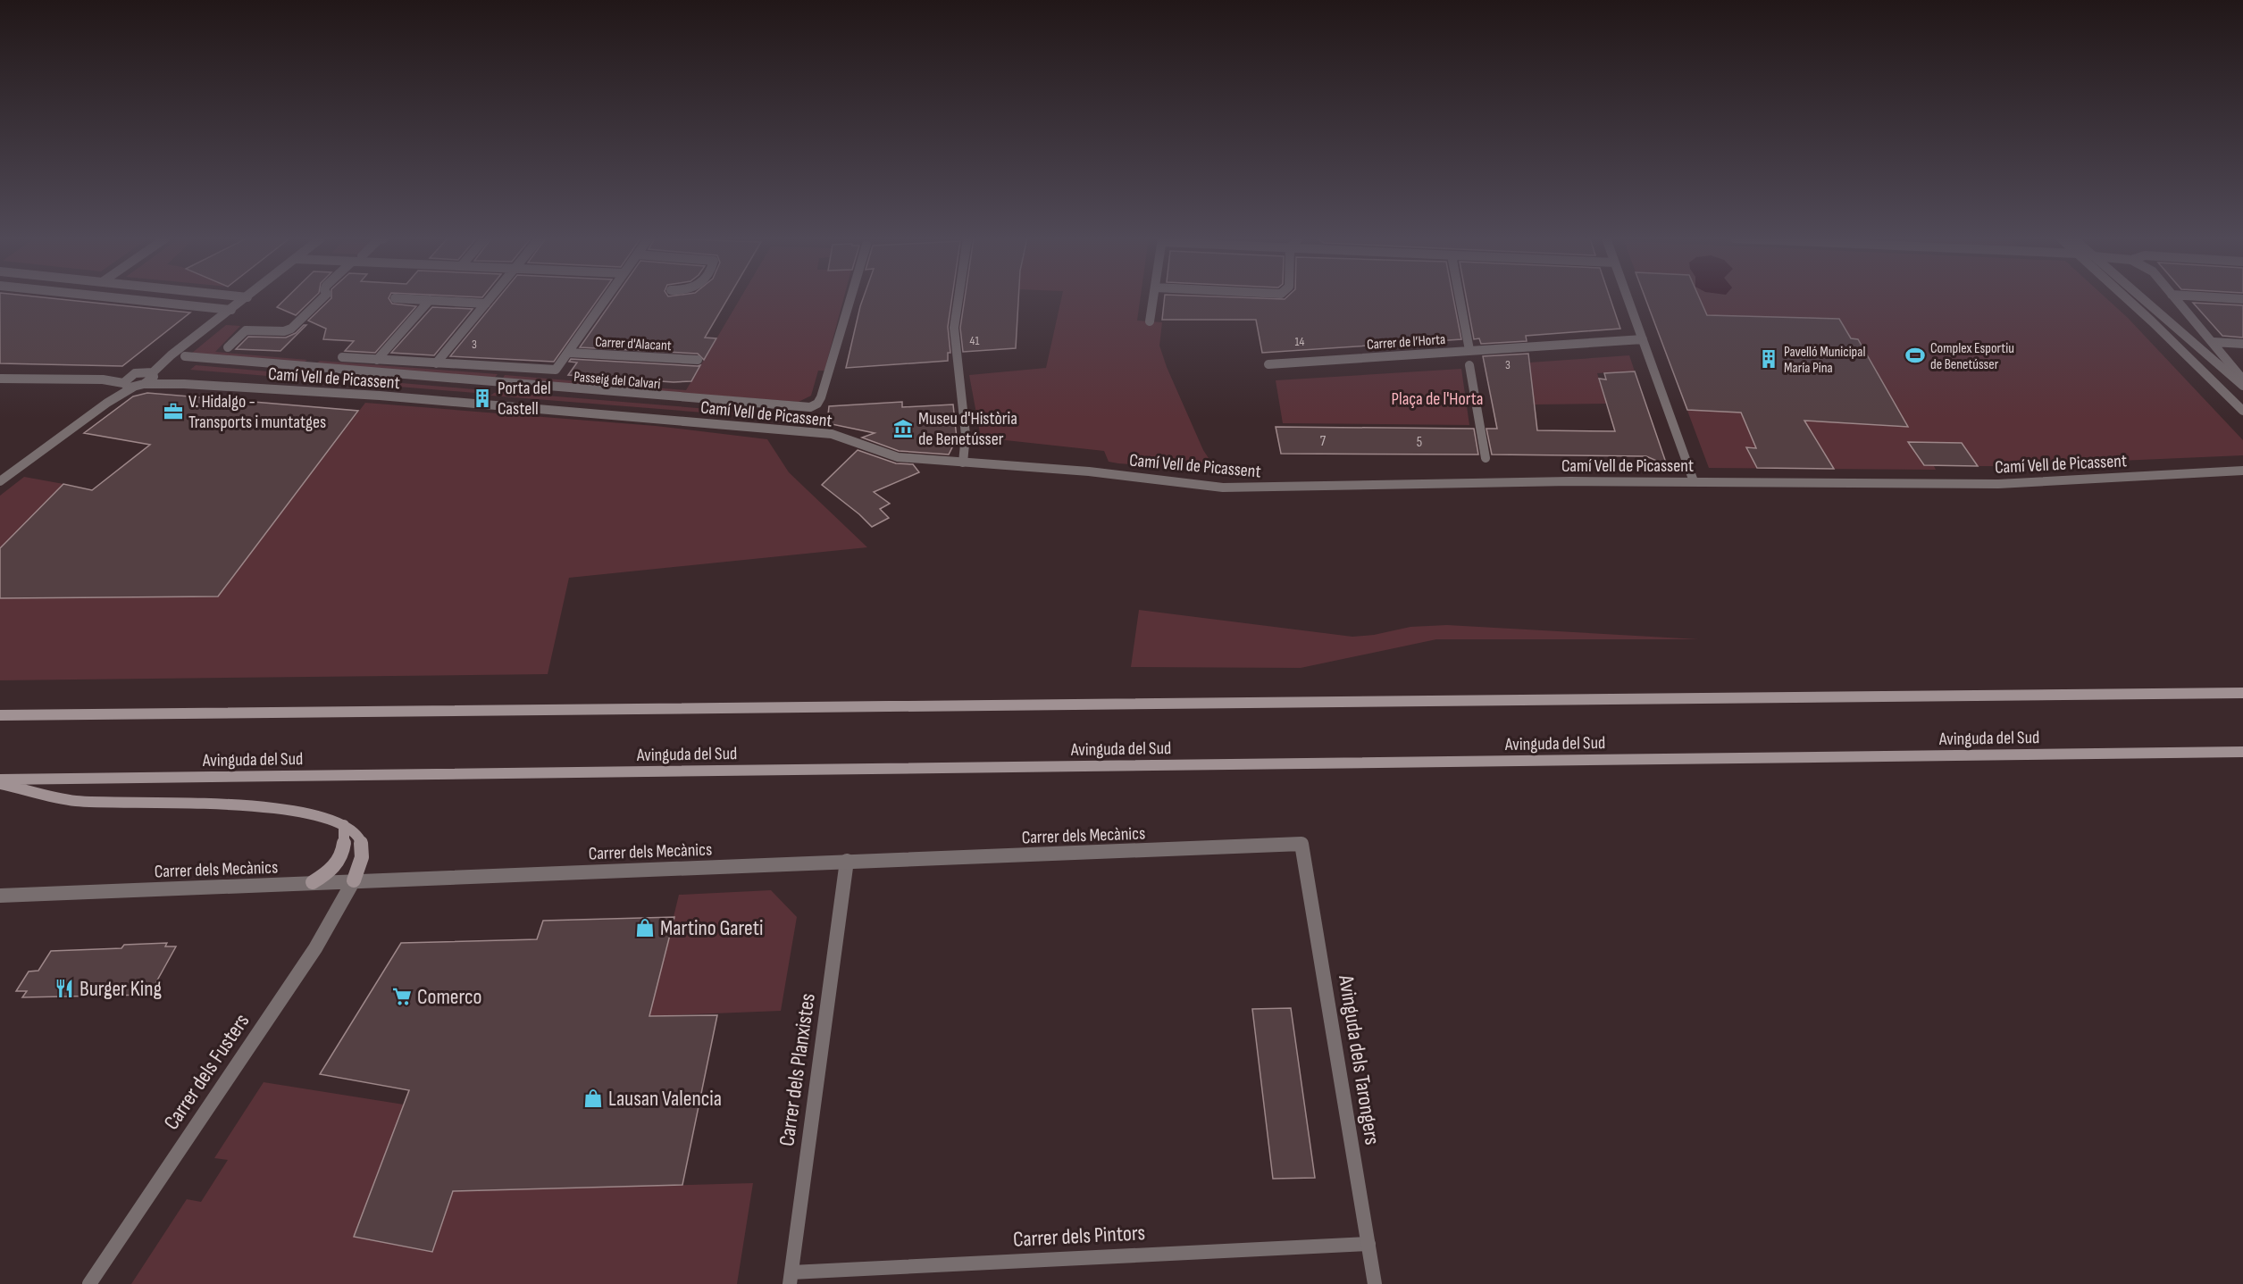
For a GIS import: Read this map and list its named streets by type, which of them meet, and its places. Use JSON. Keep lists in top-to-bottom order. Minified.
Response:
{"streets":{"main road":["Avinguda del Sud"],"street":["Carrer de l’Horta","Carrer d'Alacant","Camí Vell de Picassent","Passeig del Calvari","Carrer dels Mecànics","Avinguda dels Tarongers","Carrer dels Planxistes","Carrer dels Fusters","Carrer dels Pintors"]},"crossings":[["Carrer d'Alacant","Passeig del Calvari"],["Carrer dels Mecànics","Avinguda dels Tarongers"],["Carrer dels Mecànics","Carrer dels Planxistes"],["Carrer dels Mecànics","Carrer dels Fusters"],["Avinguda dels Tarongers","Carrer dels Pintors"],["Carrer dels Planxistes","Carrer dels Pintors"]],"parks":["Plaça de l'Horta"],"places":{"sports":["Complex Esportiu de Benetússer"],"building":["Pavelló Municipal María Pina","Porta del Castell"],"office":["V. Hidalgo - Transports i muntatges"],"museum":["Museu d'Història de Benetússer"],"shop":["Martino Gareti","Lausan Valencia"],"restaurant":["Burger King"],"supermarket":["Comerco"]},"house_numbers":["41","14","3","3","7","5"]}
